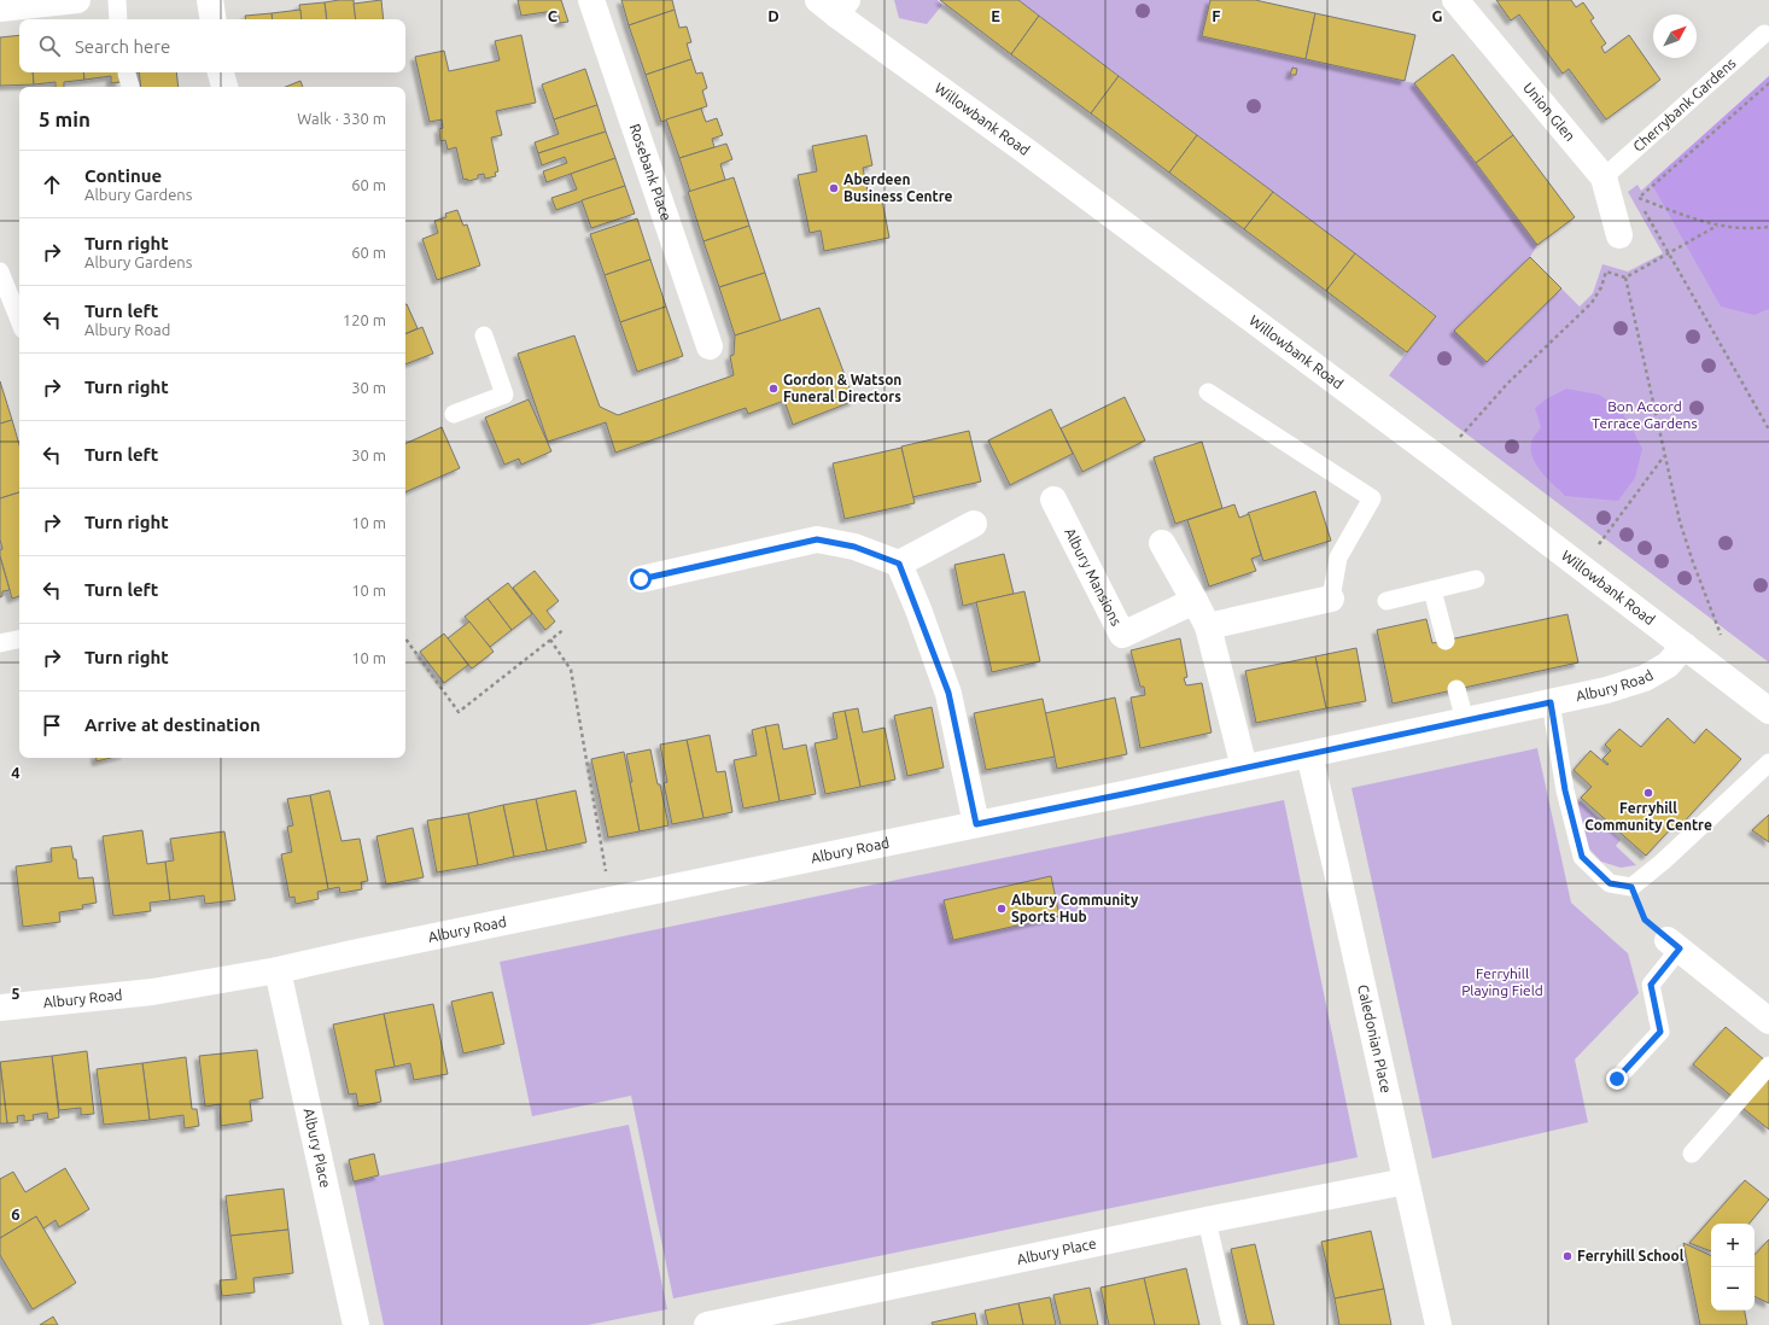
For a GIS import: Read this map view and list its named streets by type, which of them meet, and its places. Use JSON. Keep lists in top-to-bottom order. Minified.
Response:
{"streets":{"street":["Union Glen","Willowbank Road","Rosebank Place","Albury Mansions","Albury Road","Caledonian Place","Albury Place"],"lane":["Cherrybank Gardens"]},"crossings":[["Cherrybank Gardens","Union Glen"],["Willowbank Road","Albury Road"],["Albury Road","Caledonian Place"],["Albury Road","Albury Place"],["Caledonian Place","Albury Place"]],"parks":["Bon Accord Terrace Gardens","Ferryhill Playing Field"],"places":["Aberdeen Business Centre","Gordon & Watson Funeral Directors","Ferryhill Community Centre","Albury Community Sports Hub","Ferryhill School"],"north":"top right","page":{"search":"Search here","heading":["5 min","Walk · 330 m"],"list":[["Continue","Albury Gardens","60 m"],["Turn right","Albury Gardens","60 m"],["Turn left","Albury Road","120 m"],["Turn right","30 m"],["Turn left","30 m"],["Turn right","10 m"],["Turn left","10 m"],["Turn right","10 m"],"Arrive at destination"],"map_buttons":["+","−"]},"grid":{"columns":["C","D","E","F","G"],"rows":["4","5","6"]}}
